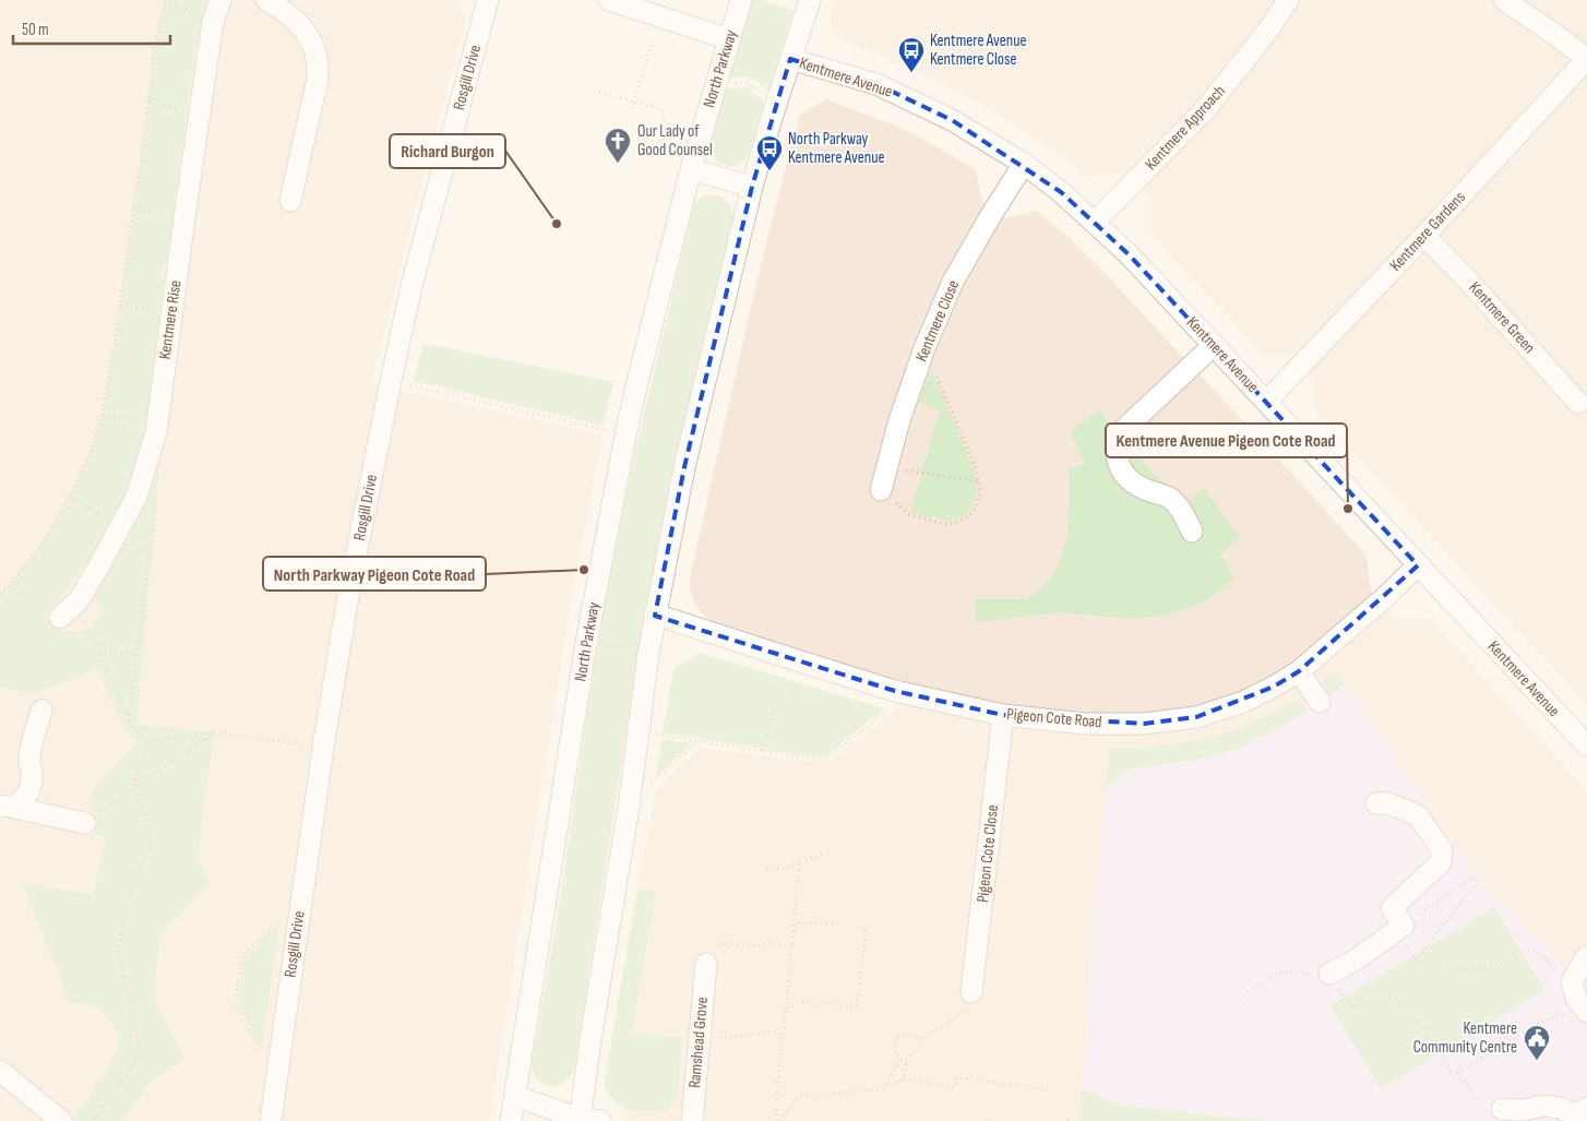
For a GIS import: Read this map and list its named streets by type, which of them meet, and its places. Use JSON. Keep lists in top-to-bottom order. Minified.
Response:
{"streets":{"street":["North Parkway","Rosgill Drive","Kentmere Avenue","Kentmere Approach","Kentmere Gardens","Kentmere Green","Kentmere Rise","Kentmere Close","Pigeon Cote Road","Pigeon Cote Close","Ramshead Grove"]},"crossings":[["Kentmere Avenue","Kentmere Approach"],["Kentmere Avenue","Kentmere Gardens"],["Kentmere Avenue","Kentmere Close"],["Kentmere Avenue","Pigeon Cote Road"],["Kentmere Gardens","Kentmere Green"],["Pigeon Cote Road","Pigeon Cote Close"]],"places":{"bus stop":["Kentmere Avenue Kentmere Close","North Parkway Kentmere Avenue"],"church":["Our Lady of Good Counsel"],"other":["Richard Burgon","Kentmere Avenue Pigeon Cote Road","North Parkway Pigeon Cote Road"],"public building":["Kentmere Community Centre"]},"scale_bar":"50 m"}
